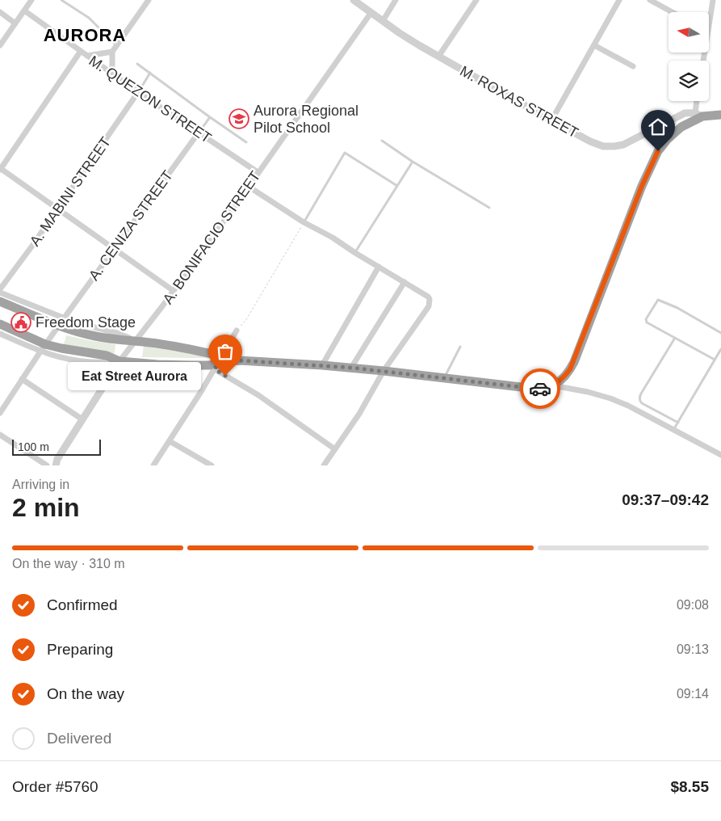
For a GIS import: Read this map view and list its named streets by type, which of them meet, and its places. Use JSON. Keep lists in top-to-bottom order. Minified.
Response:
{"streets":{"street":["M. QUEZON STREET","M. ROXAS STREET","A. MABINI STREET","A. CENIZA STREET","A. BONIFACIO STREET"]},"crossings":[["M. QUEZON STREET","A. MABINI STREET"],["M. QUEZON STREET","A. CENIZA STREET"],["M. QUEZON STREET","A. BONIFACIO STREET"],["M. ROXAS STREET","A. BONIFACIO STREET"]],"districts":["AURORA"],"places":{"school or university":["Aurora Regional Pilot School"],"public building":["Freedom Stage"],"other":["Eat Street Aurora"]},"scale_bar":"100 m","north":"left","page":{"bubble":"Eat Street Aurora","scale":"100 m","heading":["2 min","Arriving in","09:37–09:42"],"panel":["Order #5760","$8.55"],"bar":"On the way · 310 m","list":[["Confirmed","09:08"],["Preparing","09:13"],["On the way","09:14"],"Delivered"]}}
